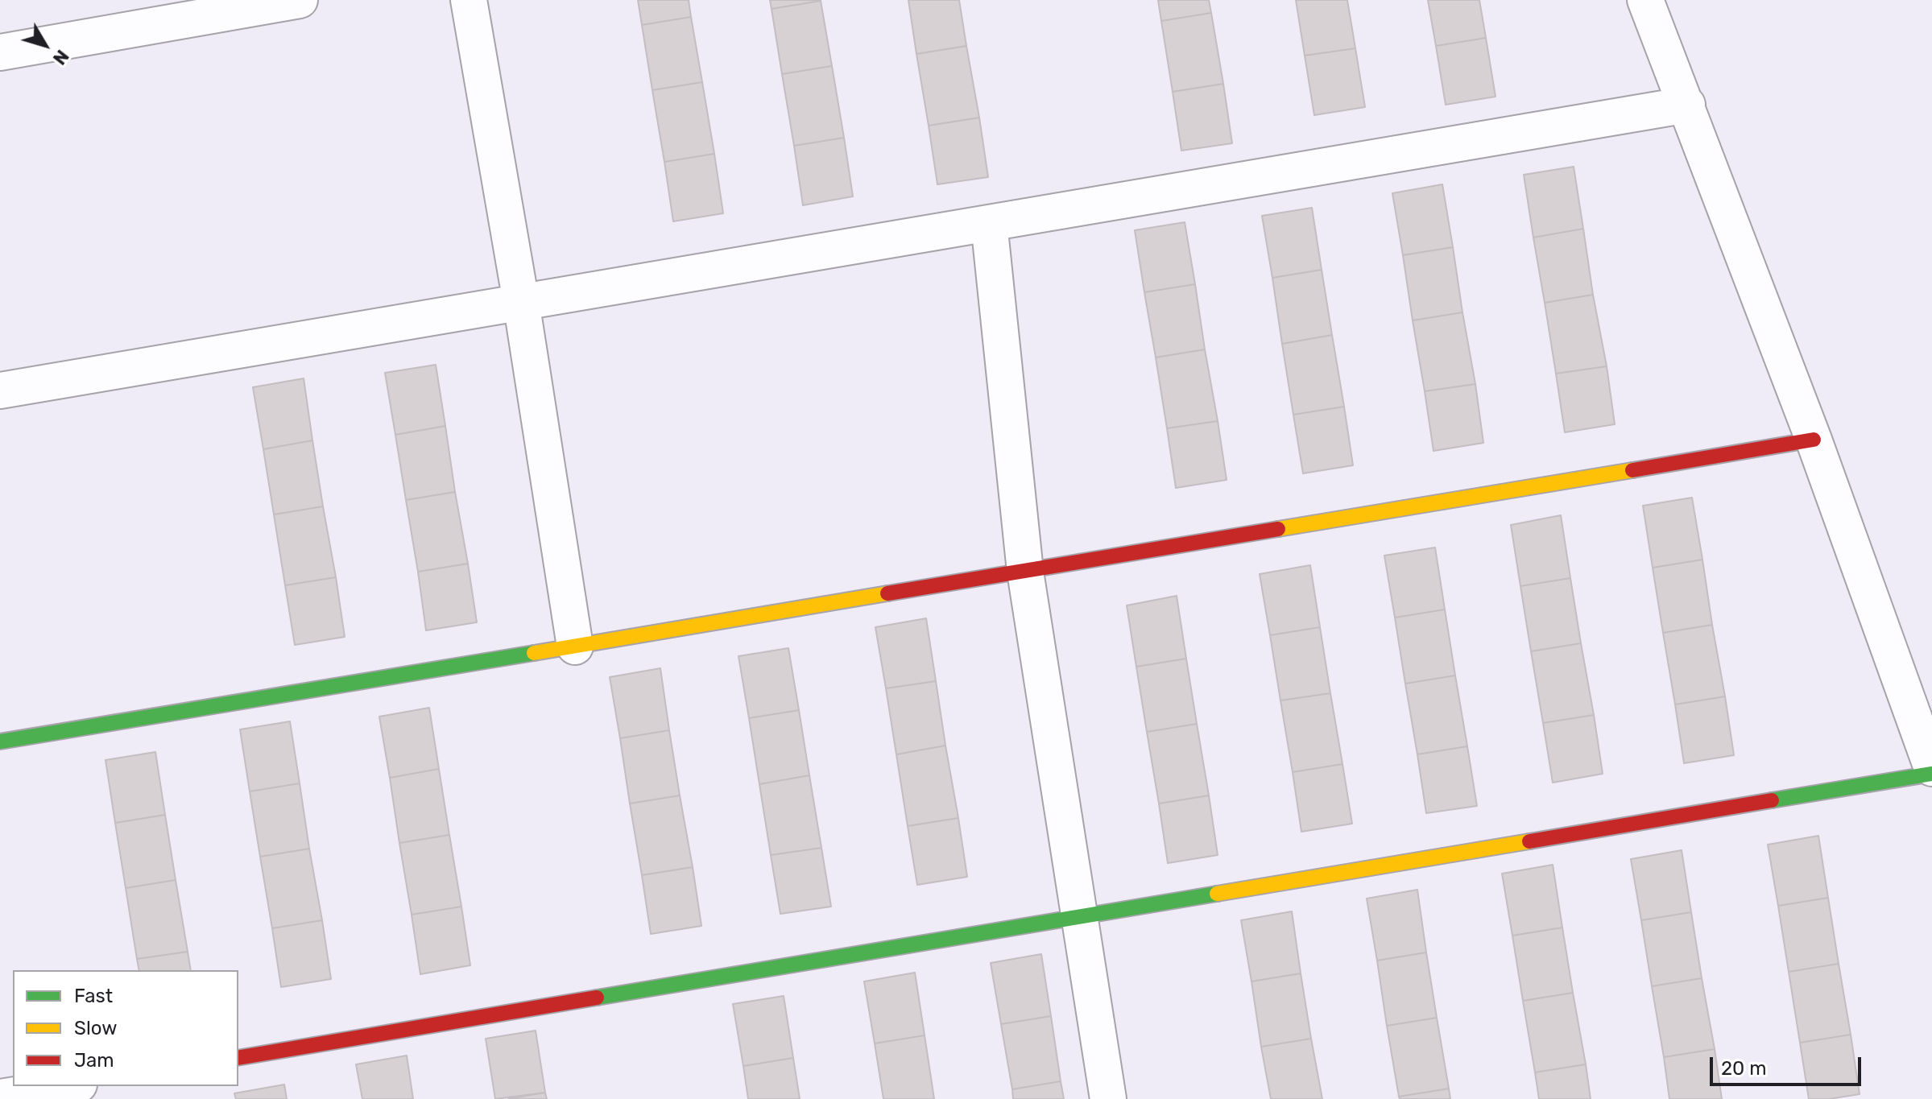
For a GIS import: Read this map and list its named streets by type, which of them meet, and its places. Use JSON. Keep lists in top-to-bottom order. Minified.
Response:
{"legend":["Fast","Slow","Jam"],"scale_bar":"20 m","north":"bottom right"}
